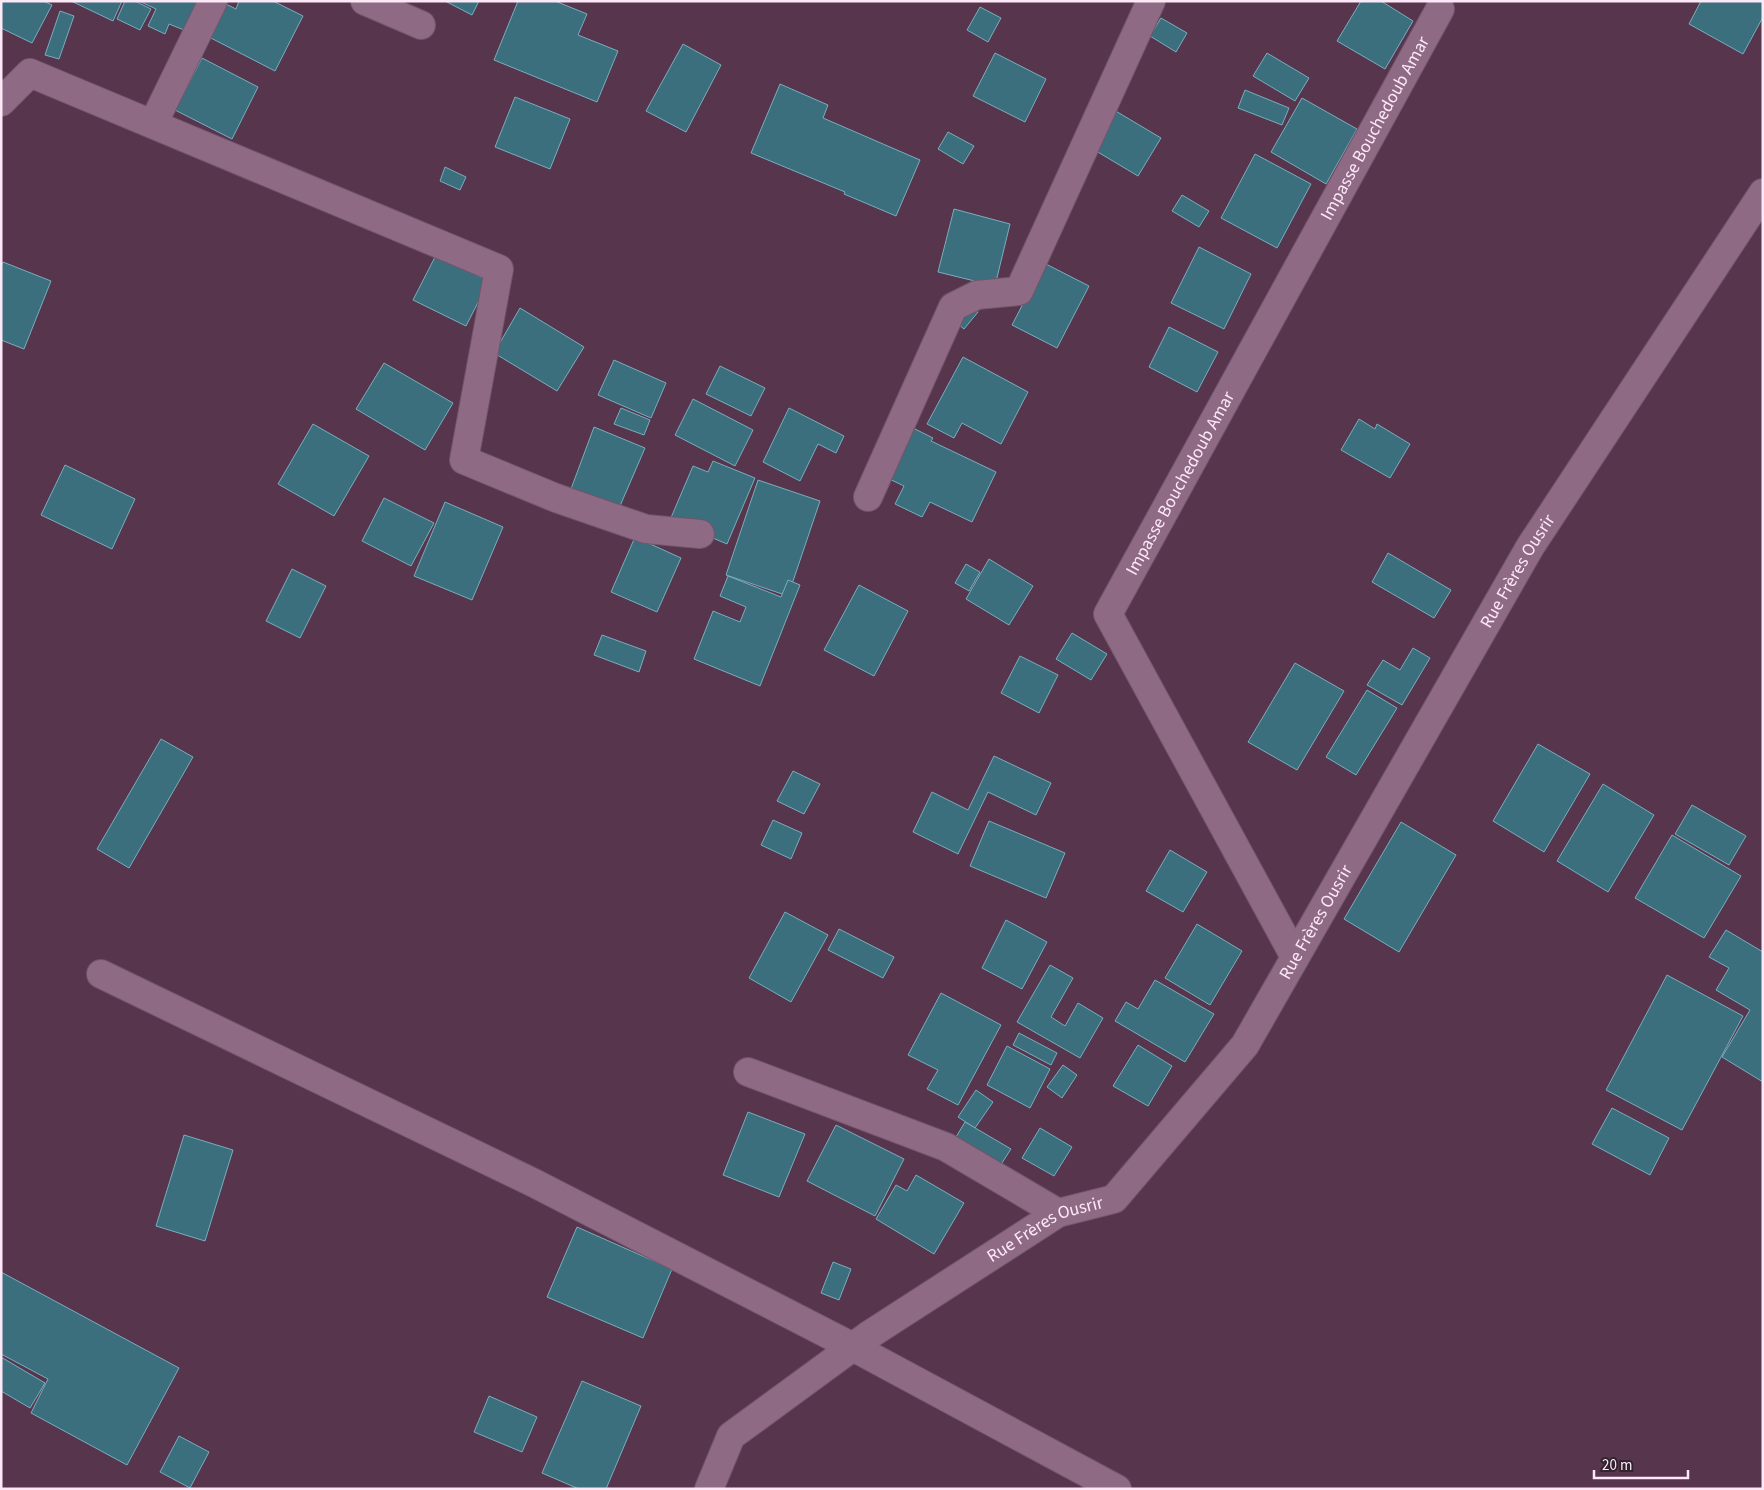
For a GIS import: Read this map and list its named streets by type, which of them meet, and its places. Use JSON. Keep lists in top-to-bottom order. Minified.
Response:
{"streets":{"street":["Impasse Bouchedoub Amar","Rue Frères Ousrir"]},"crossings":[["Impasse Bouchedoub Amar","Rue Frères Ousrir"]],"scale_bar":"20 m"}
